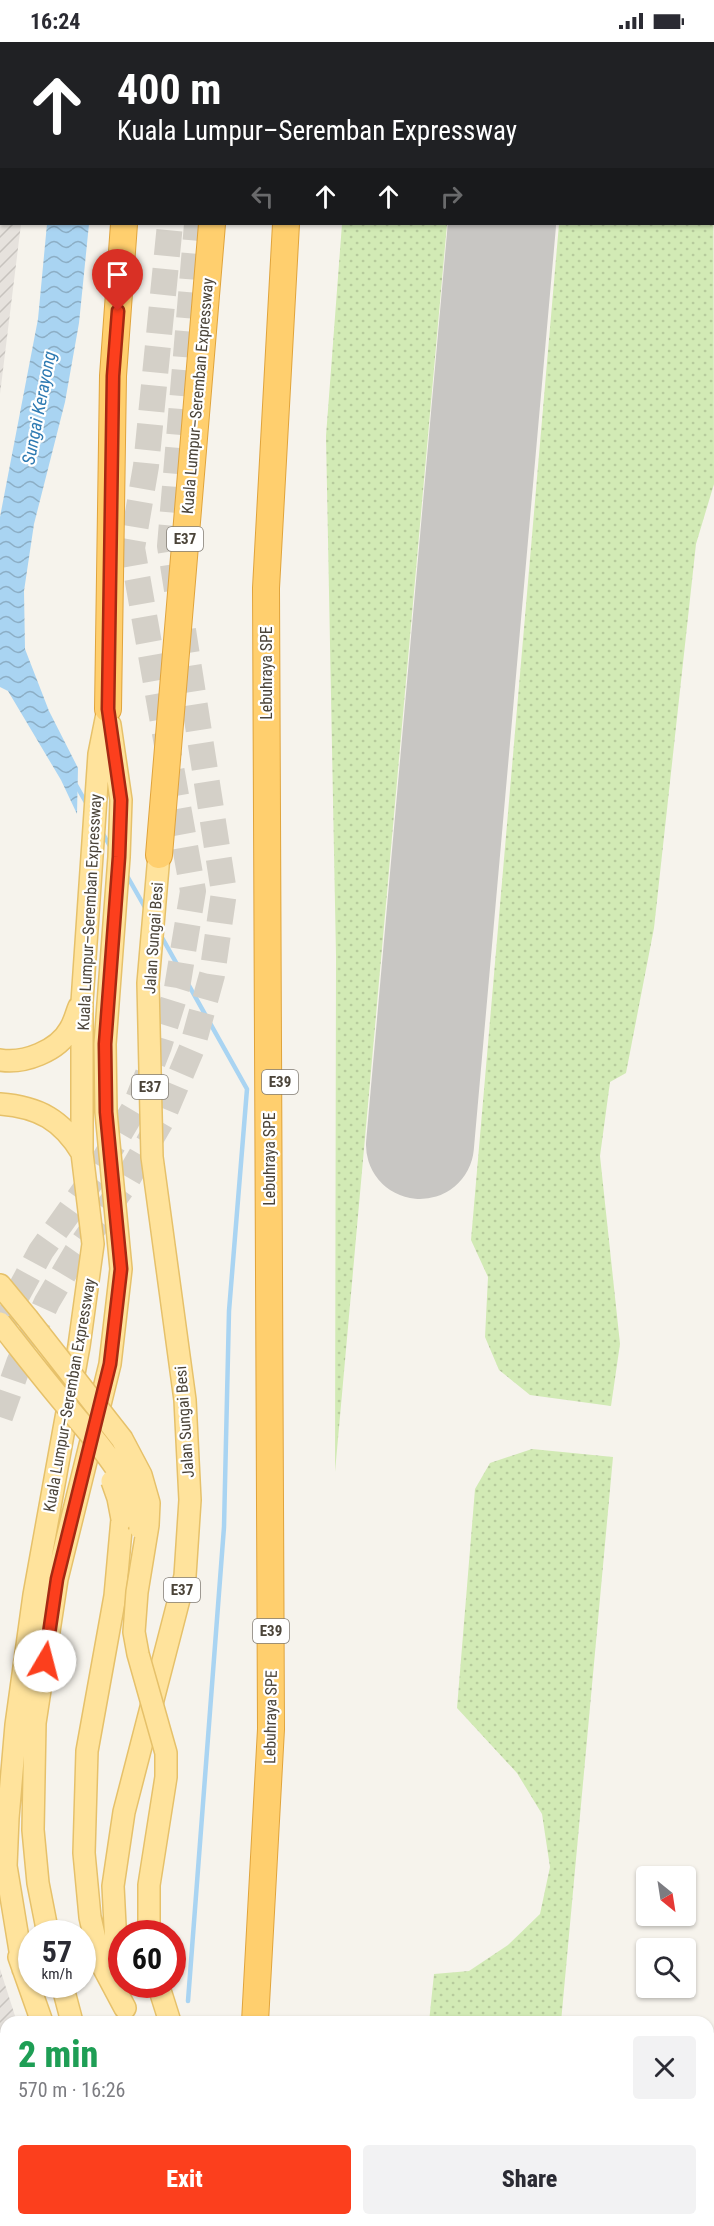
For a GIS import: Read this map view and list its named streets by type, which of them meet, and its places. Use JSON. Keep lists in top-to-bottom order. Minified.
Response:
{"streets":{"highway":["Kuala Lumpur–Seremban Expressway","E37","Lebuhraya SPE","E39"],"main road":["Jalan Sungai Besi"]},"crossings":[["Kuala Lumpur–Seremban Expressway","Jalan Sungai Besi"]],"water":["Sungai Kerayong"],"north":"bottom right","page":{"status":"16:24","turn":["400 m","Kuala Lumpur–Seremban Expressway"],"speed":"57 km/h","limit":"60","heading":["2 min","570 m · 16:26"],"buttons":["Exit","Share"]}}
